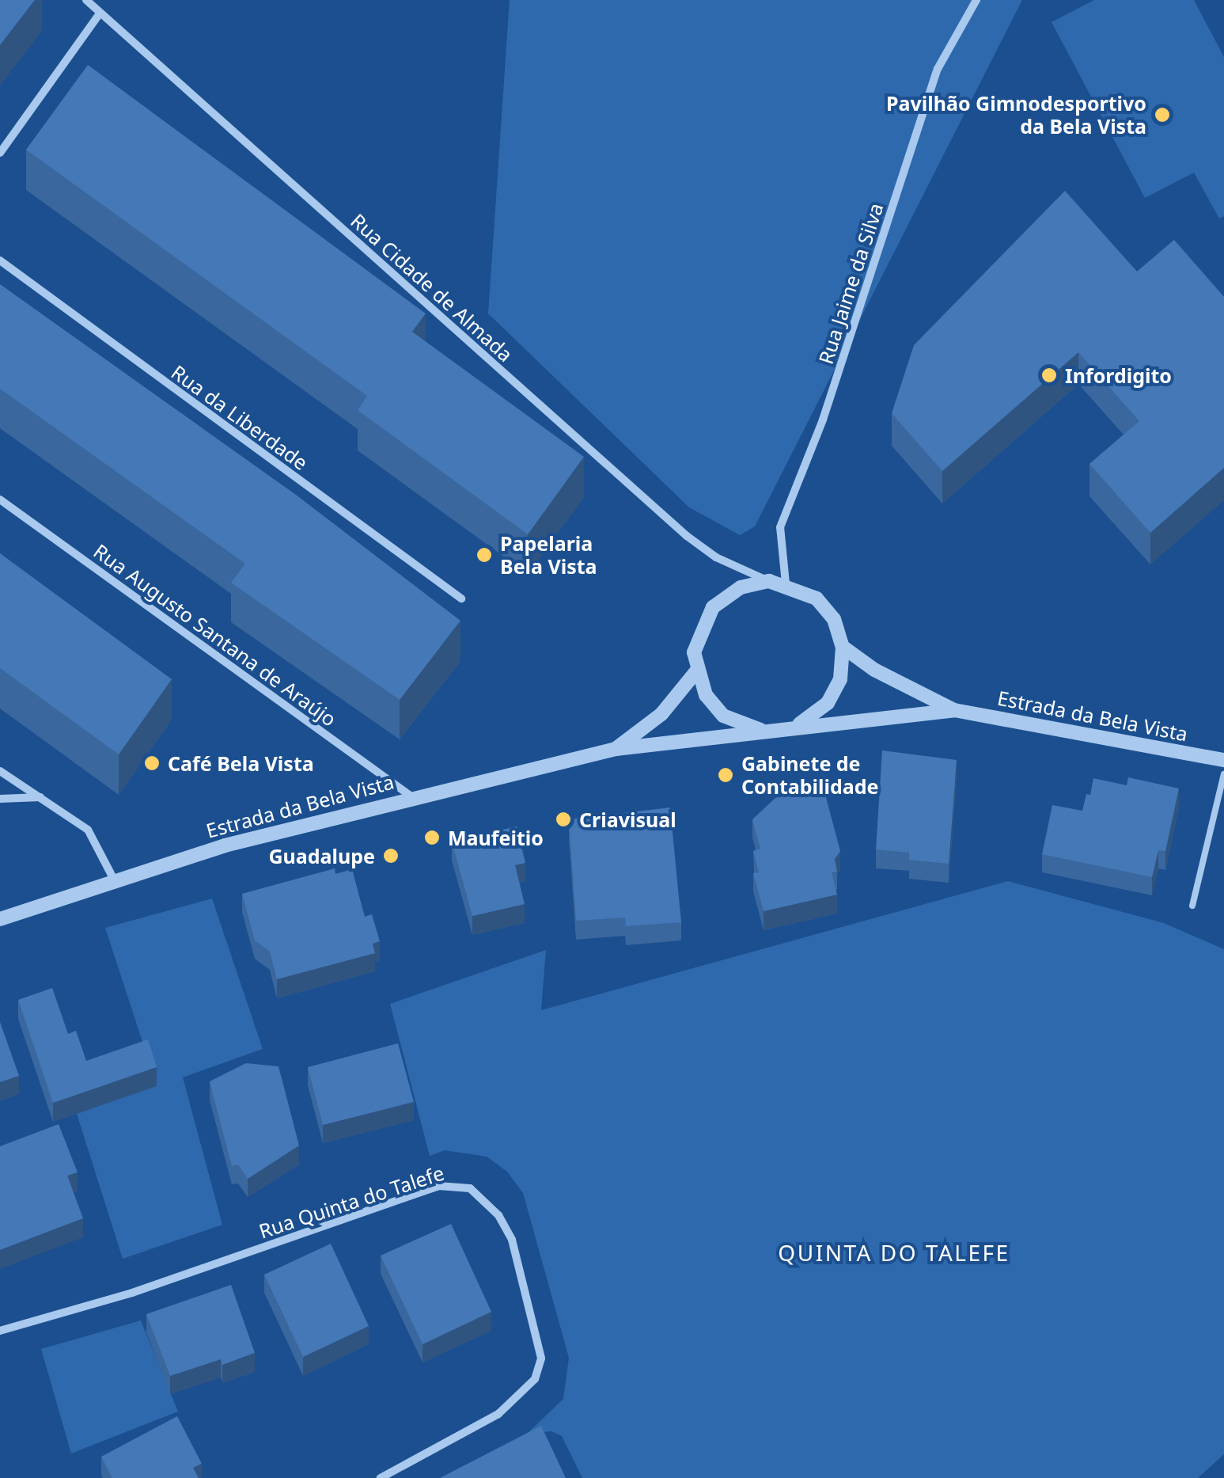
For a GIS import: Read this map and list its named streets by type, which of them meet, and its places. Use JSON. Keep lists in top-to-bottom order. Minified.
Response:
{"streets":{"street":["Rua Jaime da Silva","Rua Cidade de Almada","Rua da Liberdade","Rua Augusto Santana de Araújo","Estrada da Bela Vista","Rua Quinta do Talefe"]},"crossings":[["Rua Jaime da Silva","Rua Cidade de Almada"],["Rua Jaime da Silva","Estrada da Bela Vista"],["Rua Cidade de Almada","Estrada da Bela Vista"],["Rua Augusto Santana de Araújo","Estrada da Bela Vista"]],"districts":["QUINTA DO TALEFE"],"places":["Pavilhão Gimnodesportivo da Bela Vista","Infordigito","Papelaria Bela Vista","Café Bela Vista","Gabinete de Contabilidade","Criavisual","Maufeitio","Guadalupe"]}
